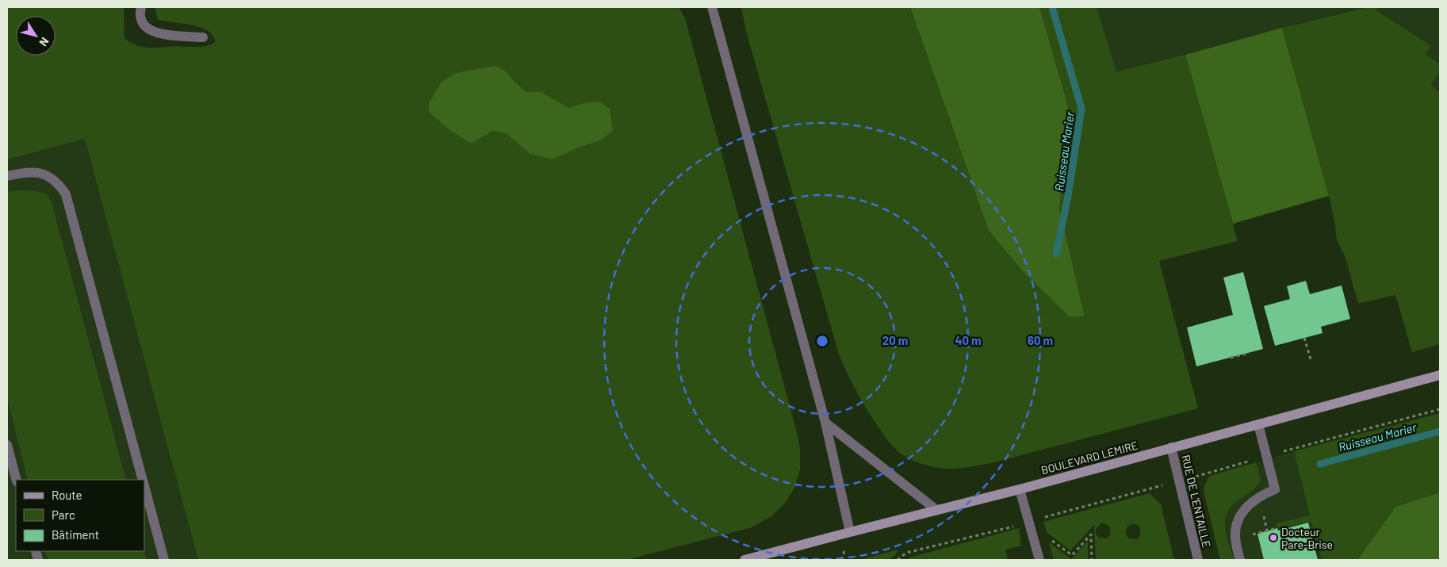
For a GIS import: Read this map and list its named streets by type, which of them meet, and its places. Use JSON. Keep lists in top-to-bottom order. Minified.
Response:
{"streets":{"main road":["BOULEVARD LEMIRE"],"street":["RUE DE L'ENTAILLE"]},"crossings":[["BOULEVARD LEMIRE","RUE DE L'ENTAILLE"]],"water":["Ruisseau Marier"],"places":["Docteur Pare-Brise"],"legend":["Route","Parc","Bâtiment"],"north":"bottom right","rings":["20 m","40 m","60 m"]}
